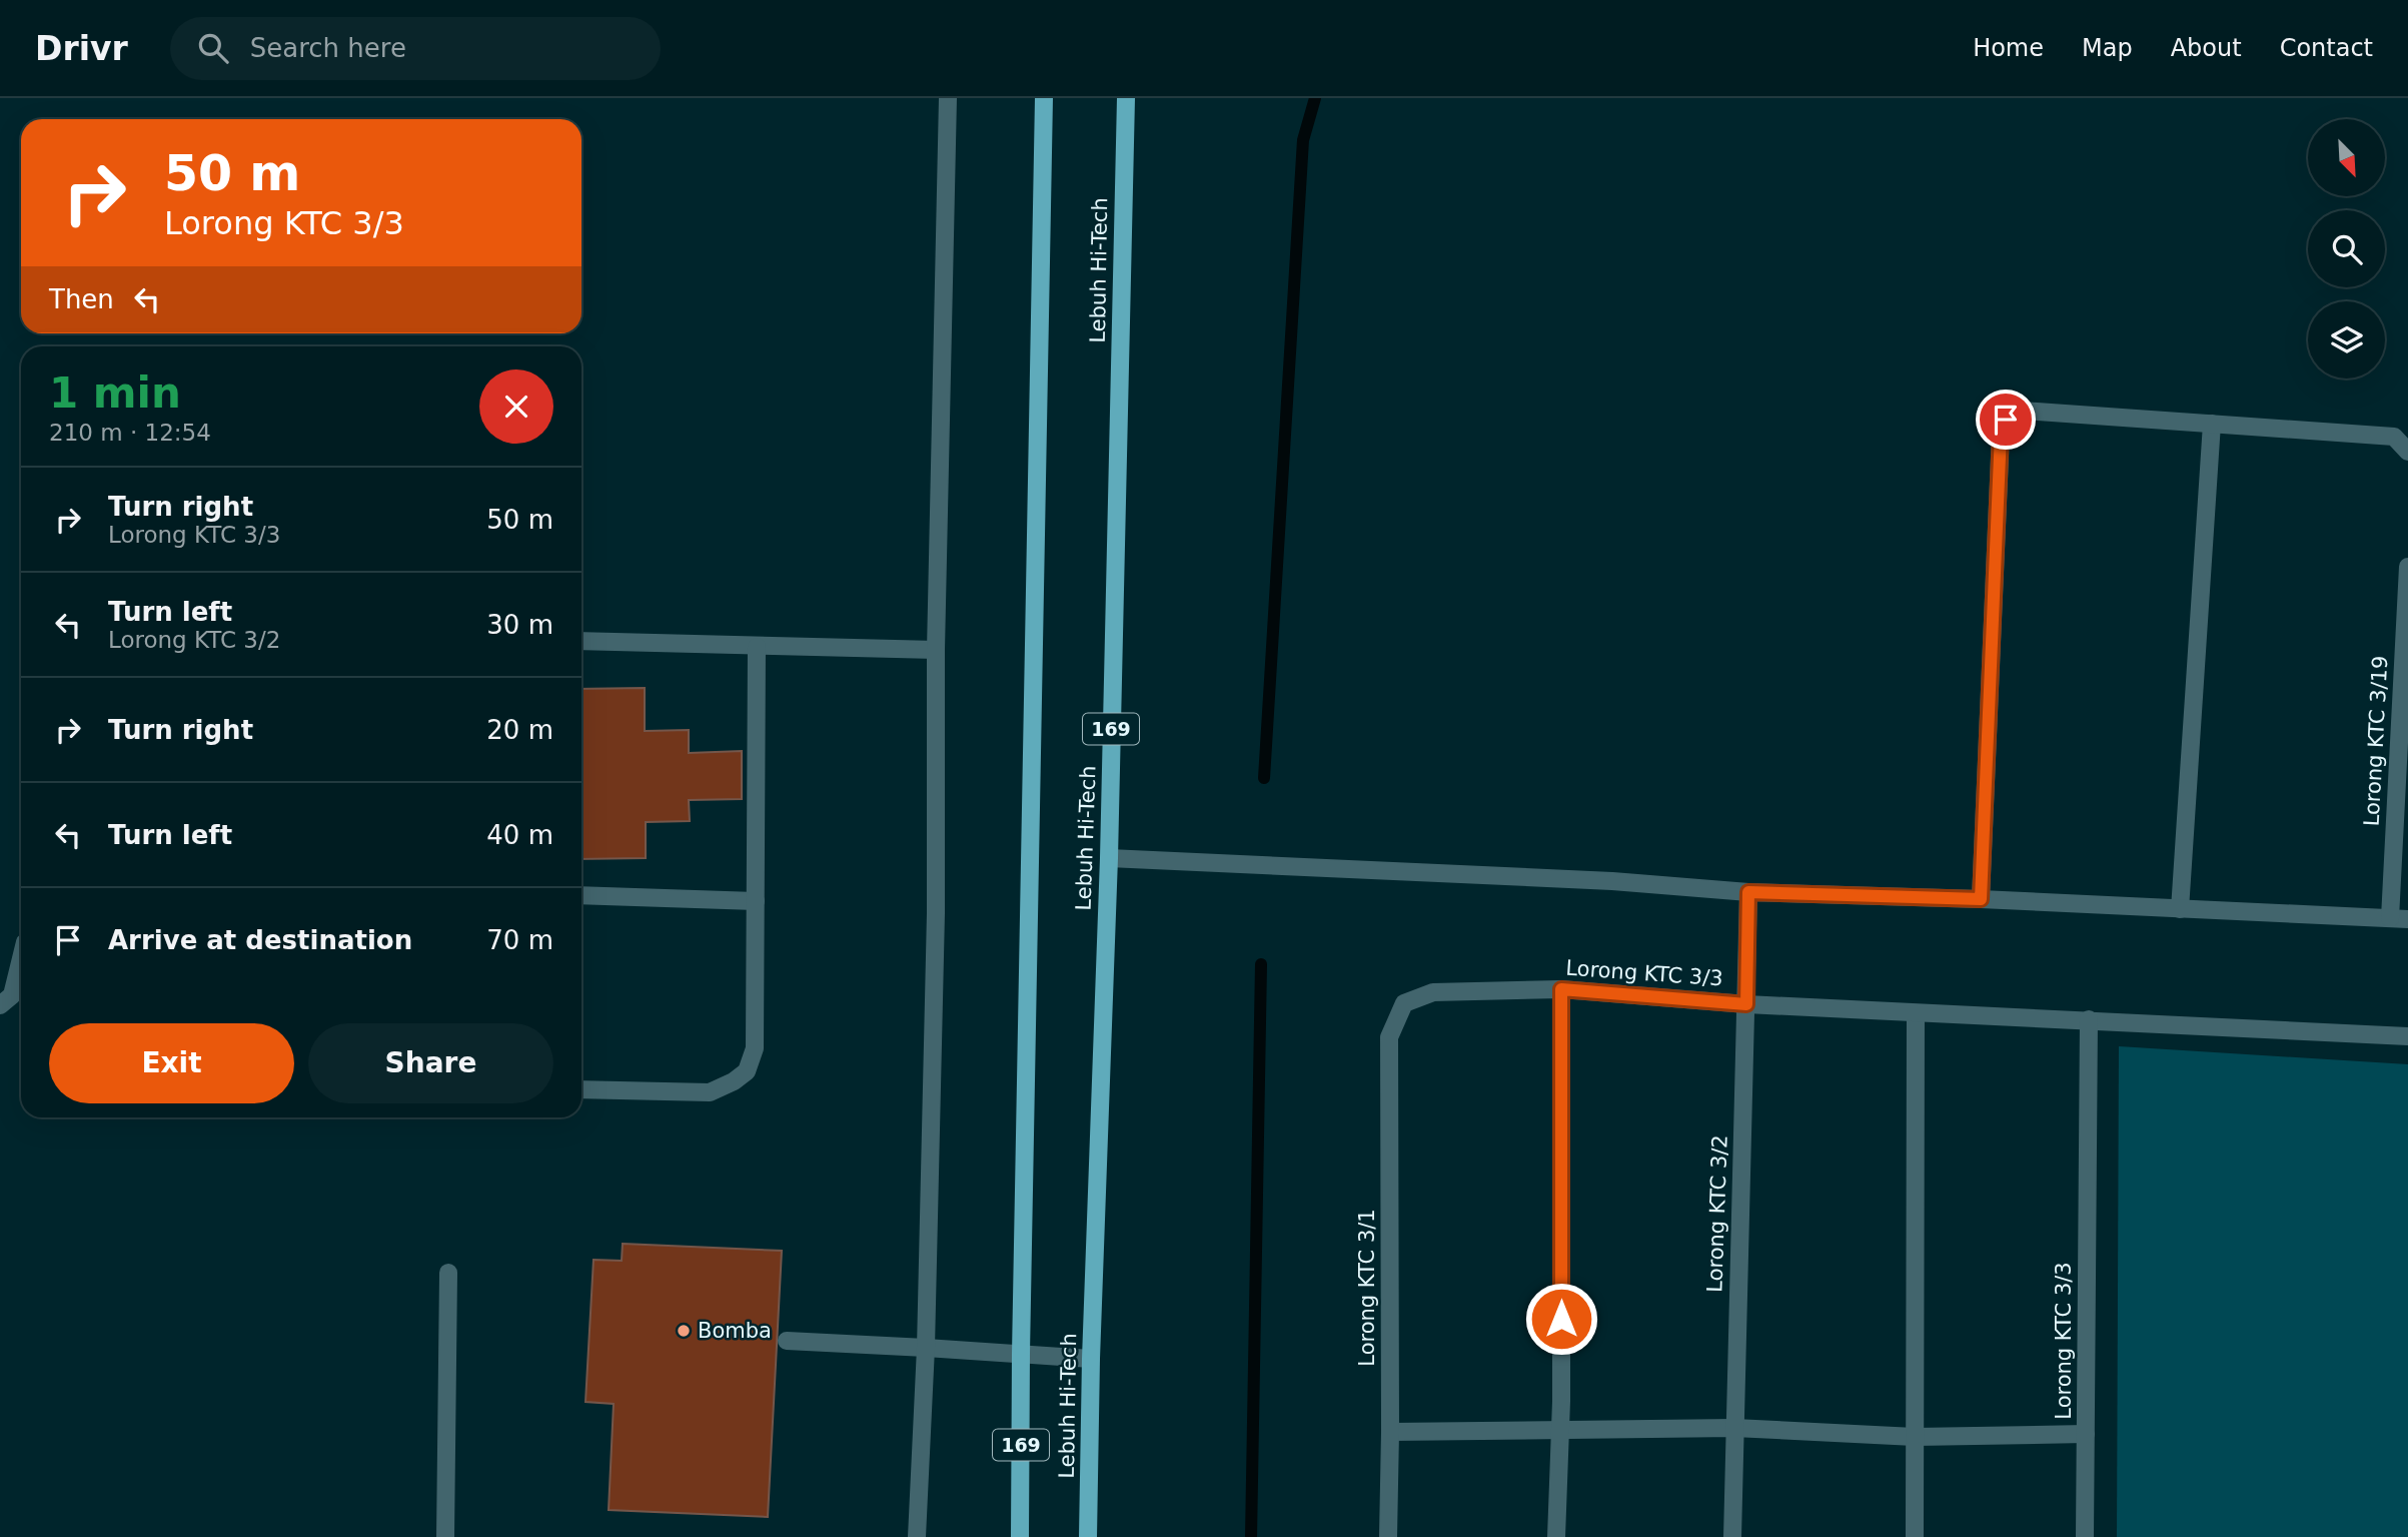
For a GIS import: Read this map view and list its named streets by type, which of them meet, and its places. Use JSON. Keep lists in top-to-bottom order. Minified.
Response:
{"streets":{"main road":["Lebuh Hi-Tech","169"],"street":["Lorong KTC 3/19","Lorong KTC 3/3","Lorong KTC 3/2","Lorong KTC 3/1"]},"crossings":[["Lorong KTC 3/3","Lorong KTC 3/2"],["Lorong KTC 3/3","Lorong KTC 3/1"]],"places":["Bomba"],"north":"bottom right","page":{"header":"Drivr","search":"Search here","nav":["Home","Map","About","Contact"],"turn":["50 m","Lorong KTC 3/3"],"then":"Then","heading":["1 min","210 m · 12:54"],"list":[{"name":"Turn right","note":"Lorong KTC 3/3","value":"50 m"},{"name":"Turn left","note":"Lorong KTC 3/2","value":"30 m"},{"name":"Turn right","value":"20 m"},{"name":"Turn left","value":"40 m"},{"name":"Arrive at destination","value":"70 m"}],"buttons":["Exit","Share"]}}
